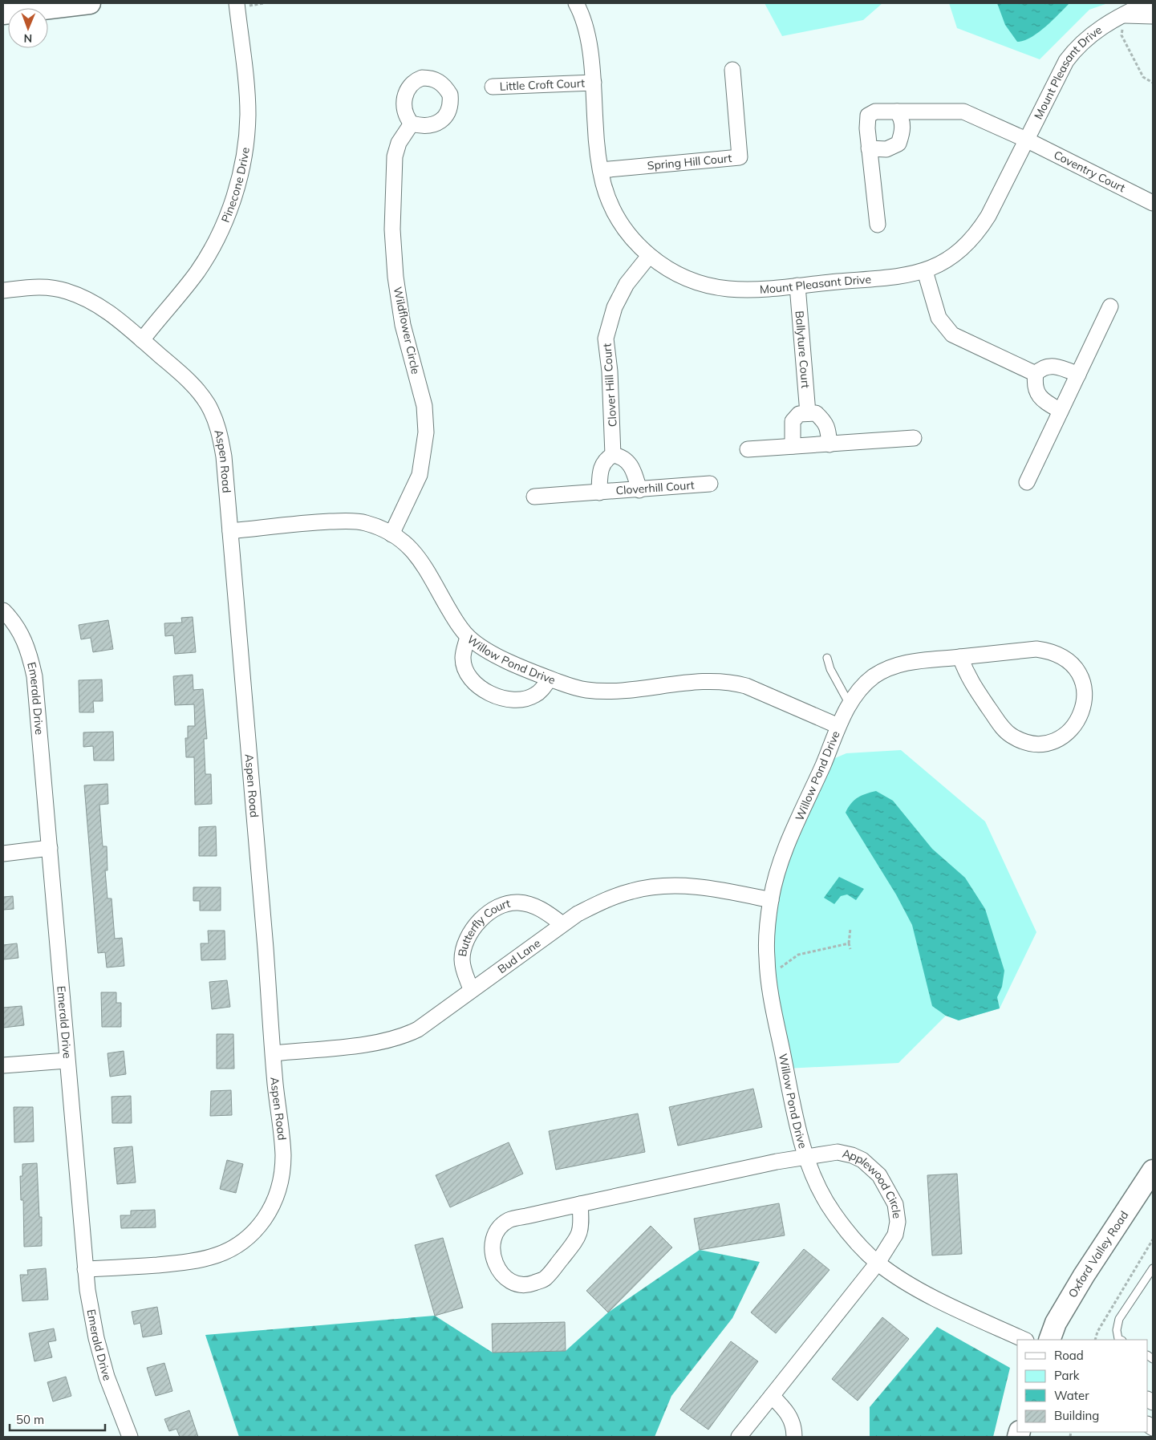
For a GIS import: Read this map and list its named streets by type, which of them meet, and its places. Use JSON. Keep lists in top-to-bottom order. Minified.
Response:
{"streets":{"main road":["Oxford Valley Road"],"street":["Mount Pleasant Drive","Little Croft Court","Spring Hill Court","Coventry Court","Pinecone Drive","Wildflower Circle","Ballyture Court","Clover Hill Court","Aspen Road","Cloverhill Court","Willow Pond Drive","Emerald Drive","Butterfly Court","Bud Lane","Applewood Circle"]},"crossings":[["Mount Pleasant Drive","Little Croft Court"],["Mount Pleasant Drive","Spring Hill Court"],["Mount Pleasant Drive","Coventry Court"],["Mount Pleasant Drive","Ballyture Court"],["Mount Pleasant Drive","Clover Hill Court"],["Pinecone Drive","Aspen Road"],["Wildflower Circle","Willow Pond Drive"],["Aspen Road","Willow Pond Drive"],["Aspen Road","Emerald Drive"],["Aspen Road","Bud Lane"],["Willow Pond Drive","Bud Lane"],["Willow Pond Drive","Applewood Circle"],["Butterfly Court","Bud Lane"]],"legend":["Road","Park","Water","Building"],"scale_bar":"50 m","north":"bottom"}
